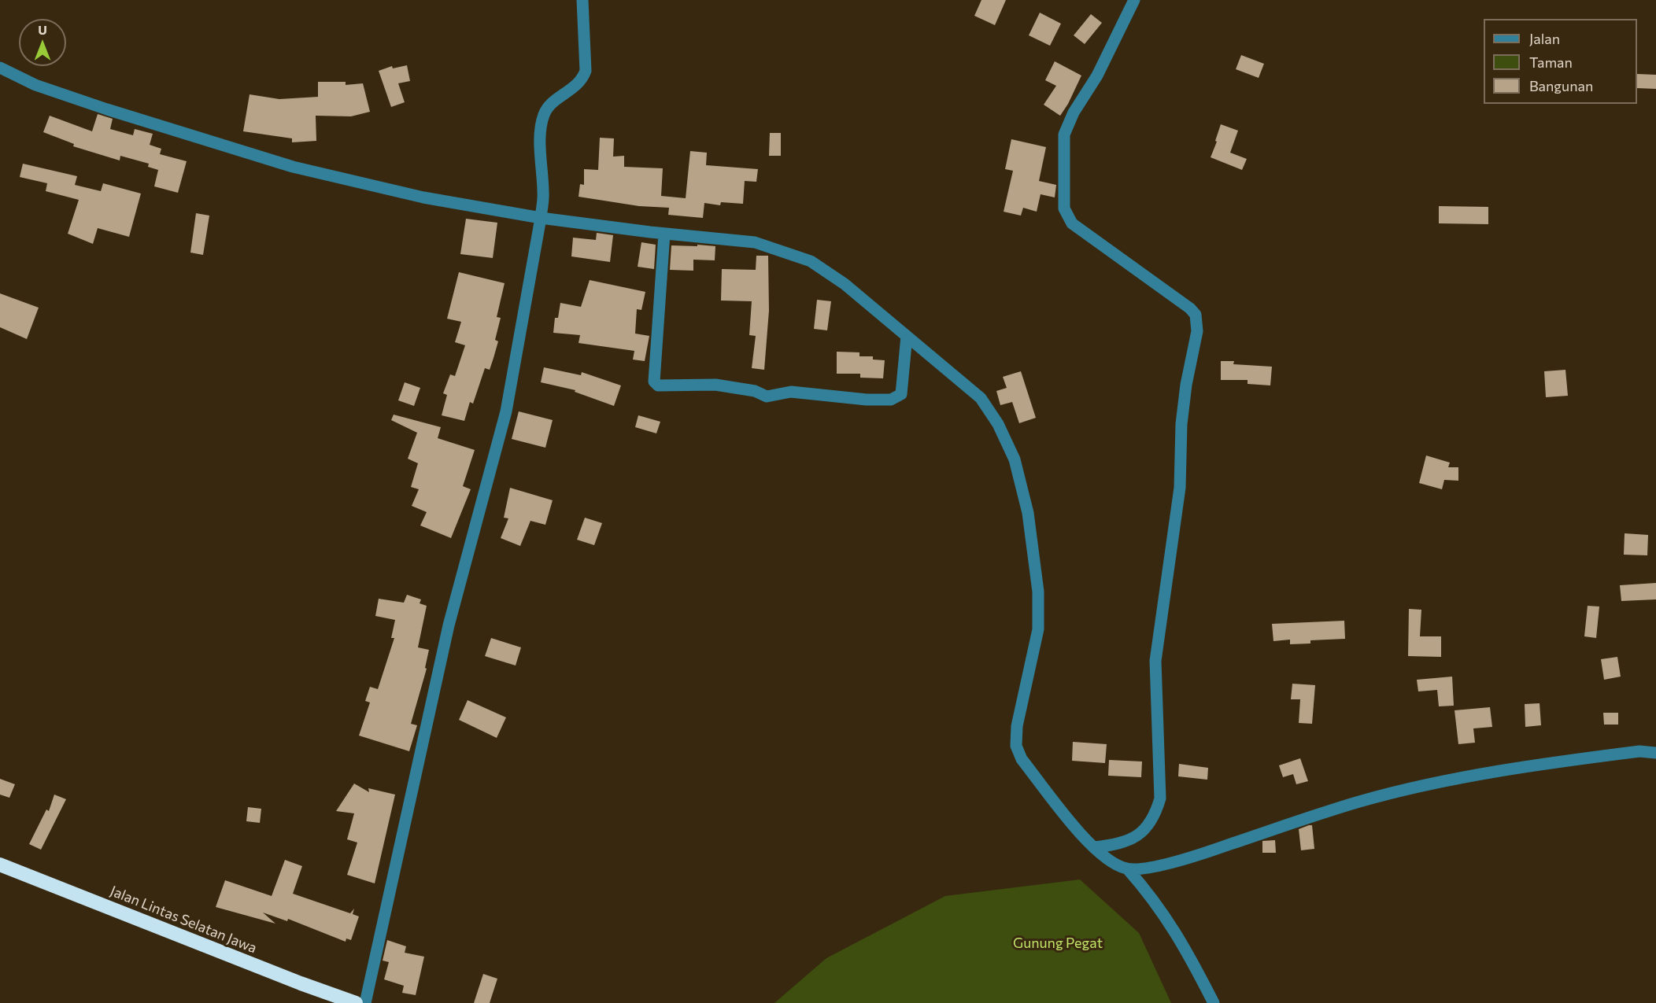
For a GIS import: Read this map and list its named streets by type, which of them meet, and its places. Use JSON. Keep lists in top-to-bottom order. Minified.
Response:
{"streets":{"highway":["Jalan Lintas Selatan Jawa"]},"parks":["Gunung Pegat"],"legend":["Jalan","Taman","Bangunan"],"north":"top"}
